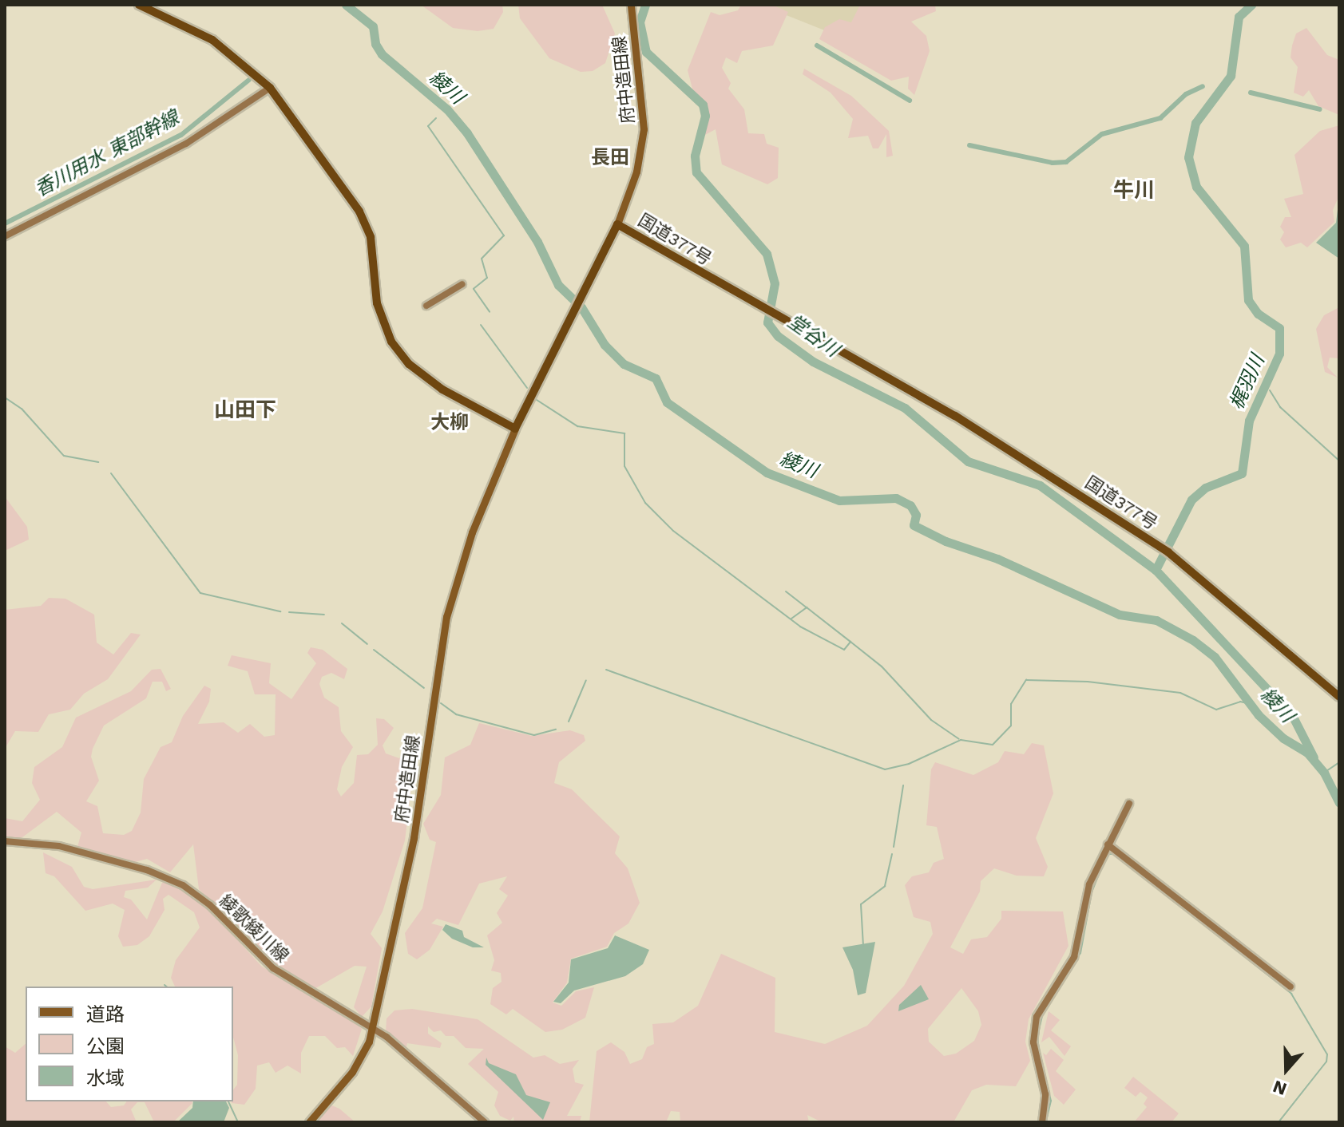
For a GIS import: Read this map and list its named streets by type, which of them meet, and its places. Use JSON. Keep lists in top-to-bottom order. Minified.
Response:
{"streets":{"highway":["国道377号"],"main road":["府中造田線"],"street":["綾歌綾川線"]},"crossings":[["府中造田線","国道377号"],["府中造田線","綾歌綾川線"]],"districts":["長田","牛川","山田下","大柳"],"water":["綾川","香川用水 東部幹線","堂谷川","梶羽川"],"legend":["道路","公園","水域"],"north":"bottom"}
